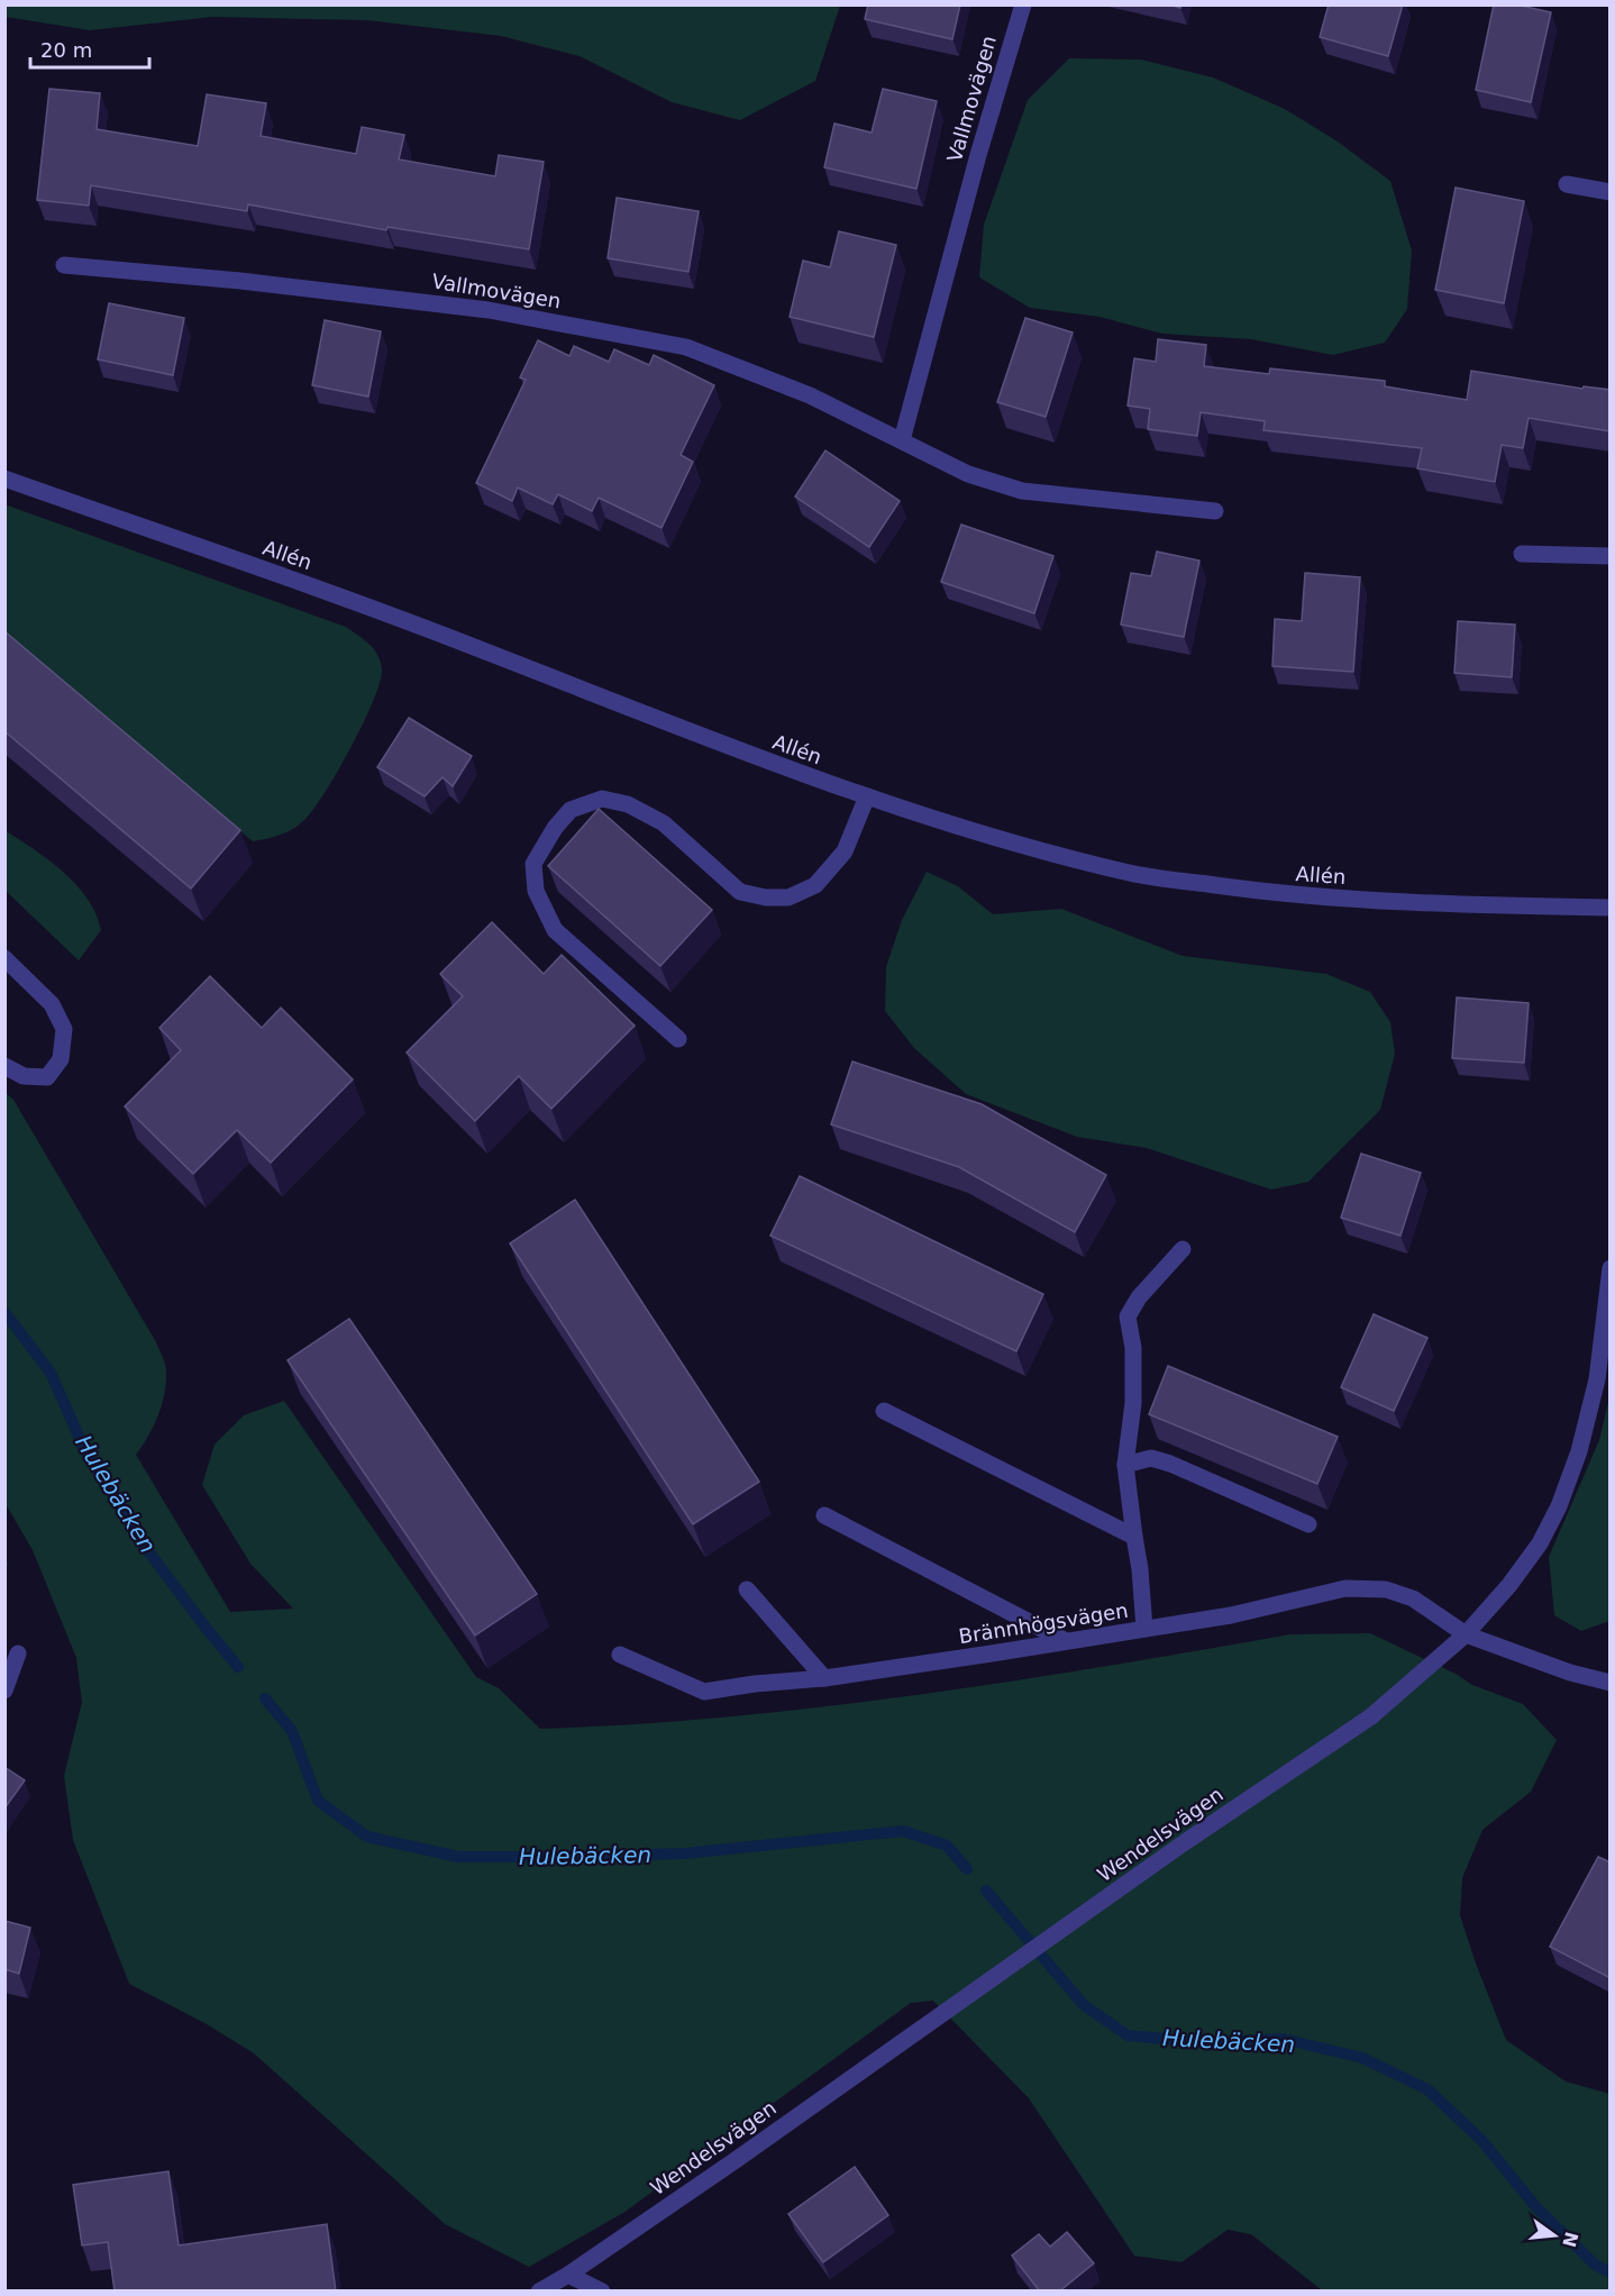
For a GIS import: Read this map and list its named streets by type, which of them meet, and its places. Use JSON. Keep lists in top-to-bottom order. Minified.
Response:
{"streets":{"street":["Vallmovägen","Allén","Brännhögsvägen","Wendelsvägen"]},"crossings":[["Brännhögsvägen","Wendelsvägen"]],"water":["Hulebäcken"],"scale_bar":"20 m","north":"right"}
